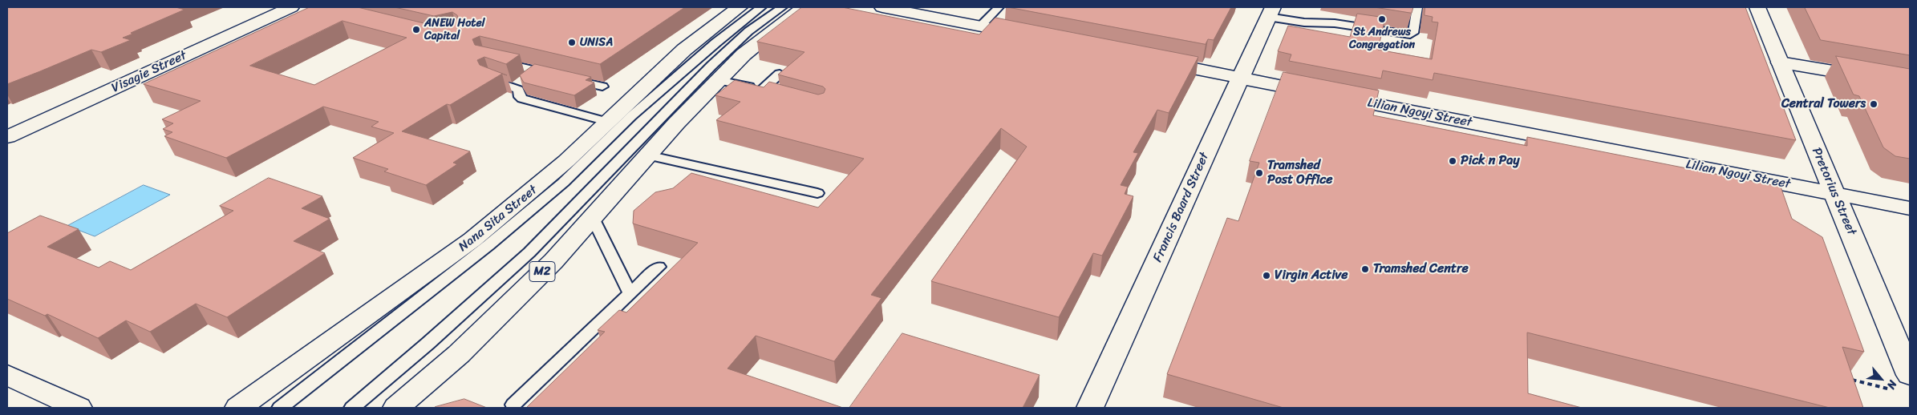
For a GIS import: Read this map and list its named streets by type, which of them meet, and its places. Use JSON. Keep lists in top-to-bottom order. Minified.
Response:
{"streets":{"street":["Visagie Street","Lilian Ngoyi Street","Pretorius Street","Francis Baard Street","Nana Sita Street","M2"]},"crossings":[["Lilian Ngoyi Street","Pretorius Street"],["Lilian Ngoyi Street","Francis Baard Street"]],"places":["St Andrews Congregation","ANEW Hotel Capital","UNISA","Central Towers","Pick n Pay","Tramshed Post Office","Tramshed Centre","Virgin Active"],"north":"bottom right"}
